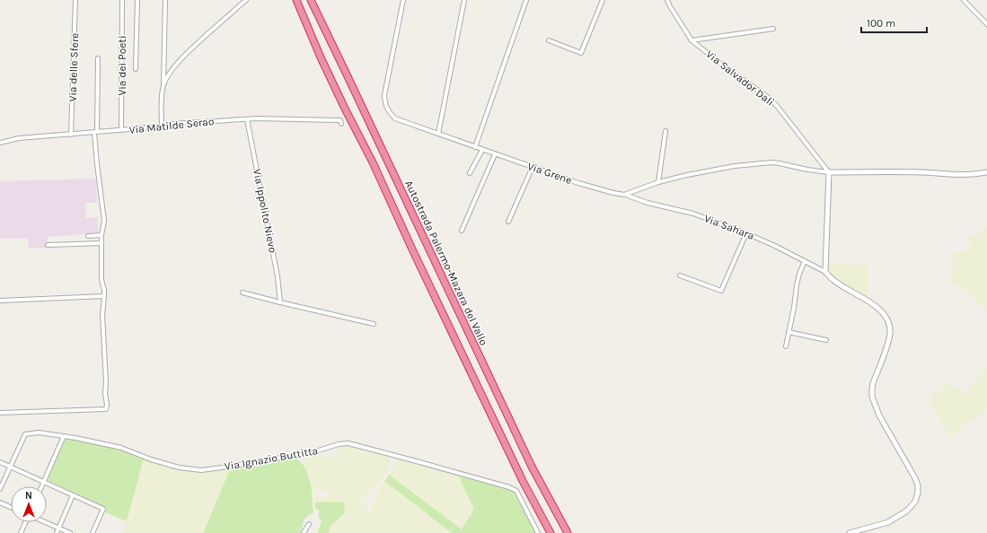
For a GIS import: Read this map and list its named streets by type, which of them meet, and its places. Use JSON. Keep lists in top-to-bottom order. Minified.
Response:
{"streets":{"highway":["Autostrada Palermo-Mazara del Vallo"],"street":["Via dei Poeti","Via delle Sfere","Via Salvador Dalì","Via Matilde Serao","Via Grene","Via Ippolito Nievo","Via Sahara","Via Ignazio Buttitta"]},"crossings":[["Via dei Poeti","Via Matilde Serao"],["Via delle Sfere","Via Matilde Serao"],["Via Salvador Dalì","Via Grene"],["Via Matilde Serao","Via Ippolito Nievo"]],"scale_bar":"100 m","north":"top"}
